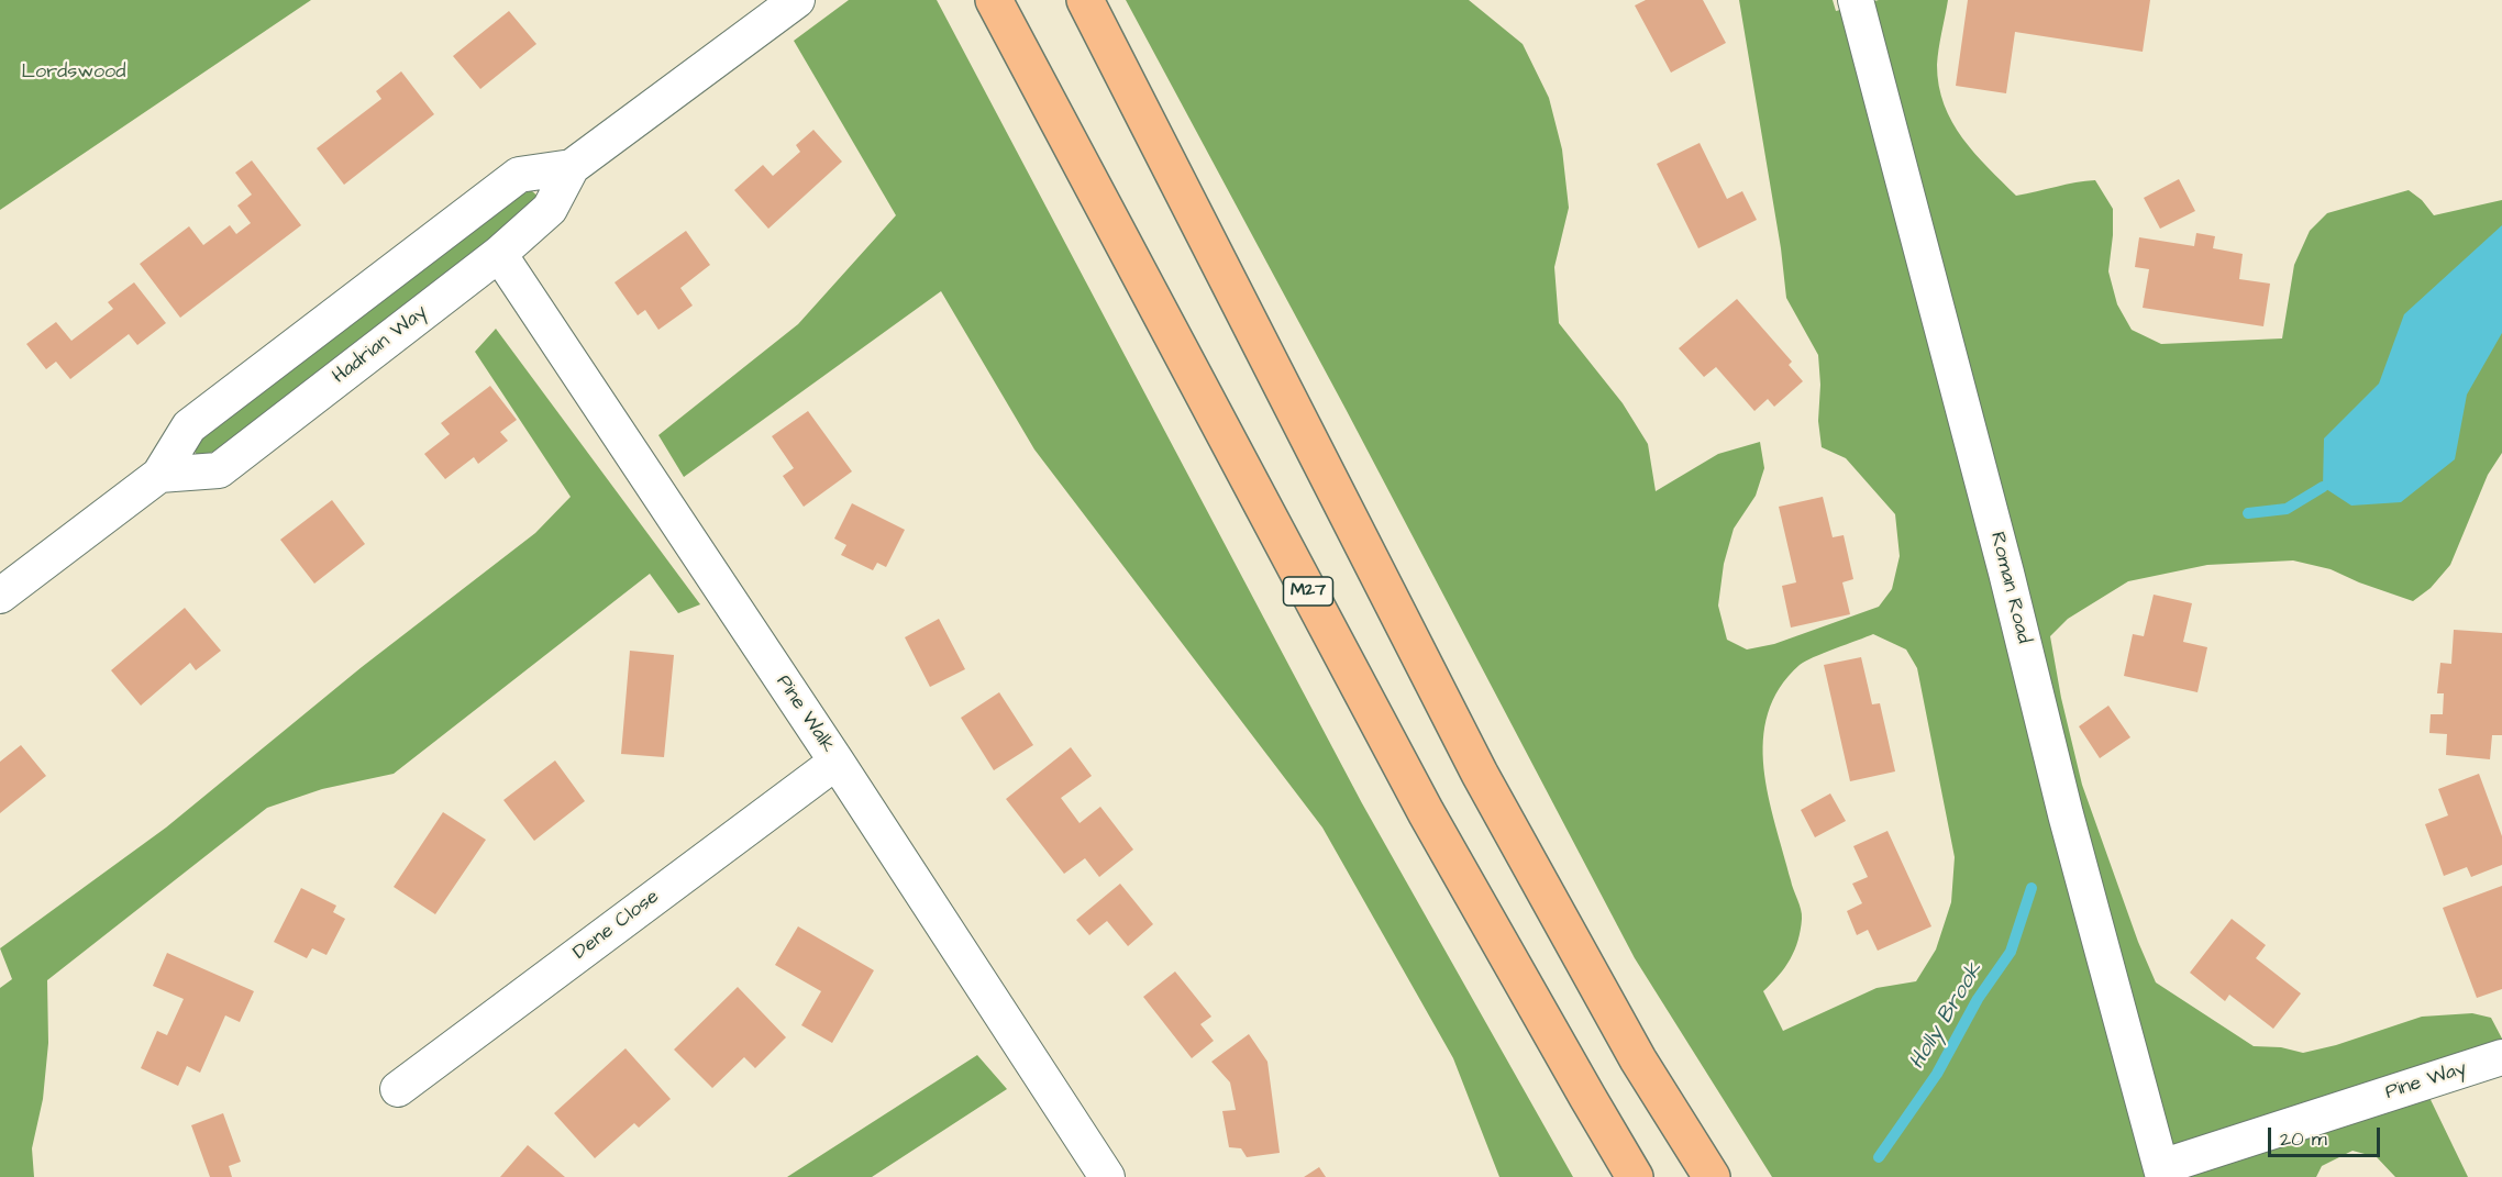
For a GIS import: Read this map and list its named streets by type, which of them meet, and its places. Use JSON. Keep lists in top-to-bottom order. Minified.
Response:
{"streets":{"highway":["M27"],"street":["Hadrian Way","Roman Road","Pine Walk","Dene Close","Pine Way"]},"crossings":[["Hadrian Way","Pine Walk"],["Roman Road","Pine Way"],["Pine Walk","Dene Close"]],"water":["Holly Brook"],"parks":["Lordswood"],"scale_bar":"20 m"}
